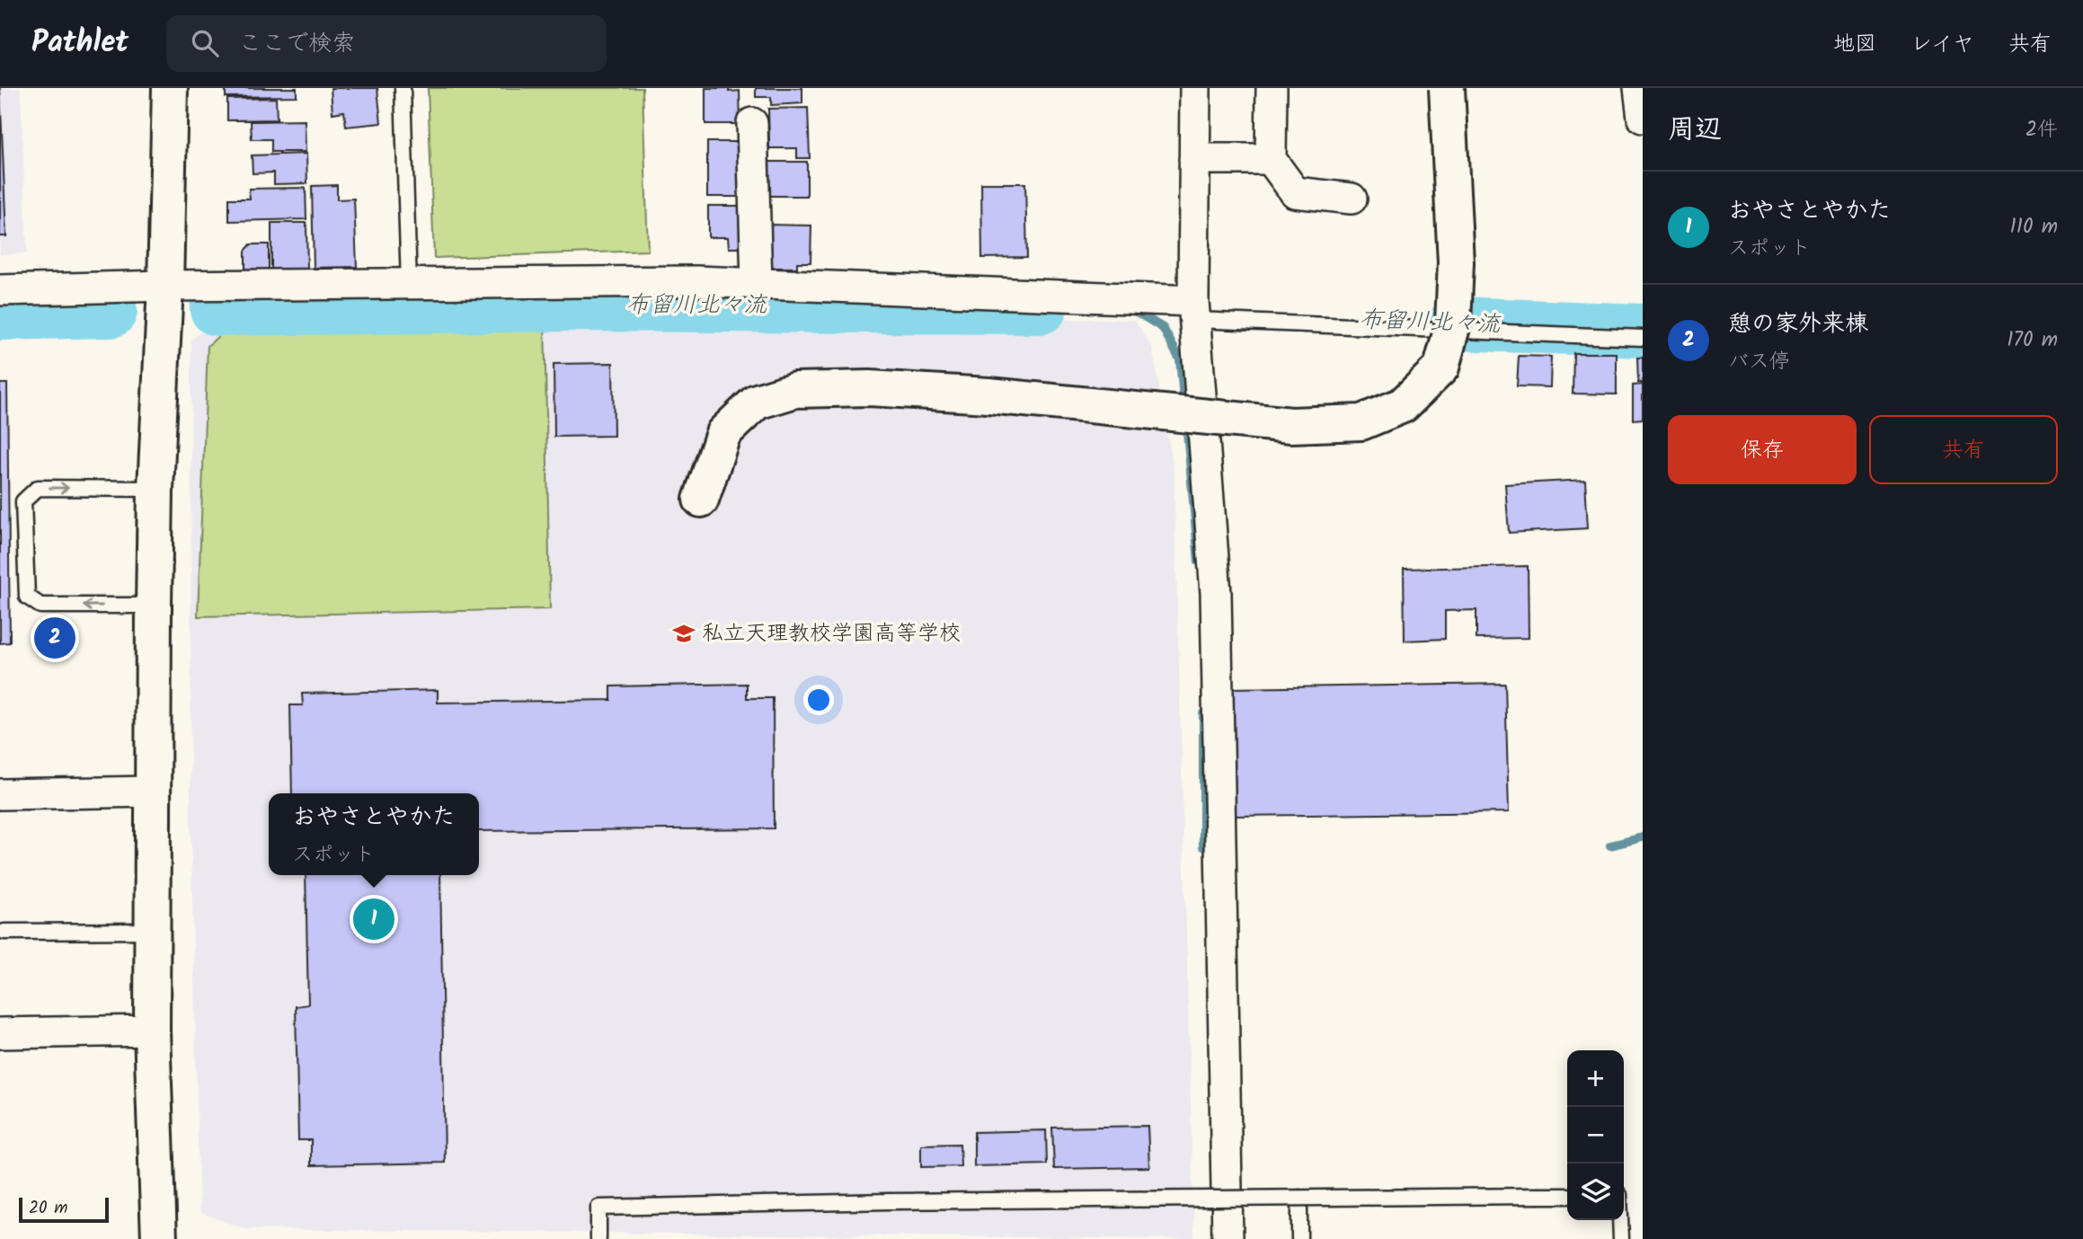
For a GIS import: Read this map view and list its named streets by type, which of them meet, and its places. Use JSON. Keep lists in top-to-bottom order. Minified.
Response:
{"water":["布留川北々流"],"places":{"school or university":["私立天理教校学園高等学校"]},"scale_bar":"20 m","page":{"header":"Pathlet","search":"ここで検索","nav":["地図","レイヤ","共有"],"heading":["周辺","2件"],"list":[{"mark":"1","name":"おやさとやかた","note":"スポット","value":"110 m"},{"mark":"2","name":"憩の家外来棟","note":"バス停","value":"170 m"}],"buttons":["保存","共有"],"pins":["2","1"],"popup":["おやさとやかた","スポット"],"map_buttons":["+","−"],"scale":"20 m"}}
